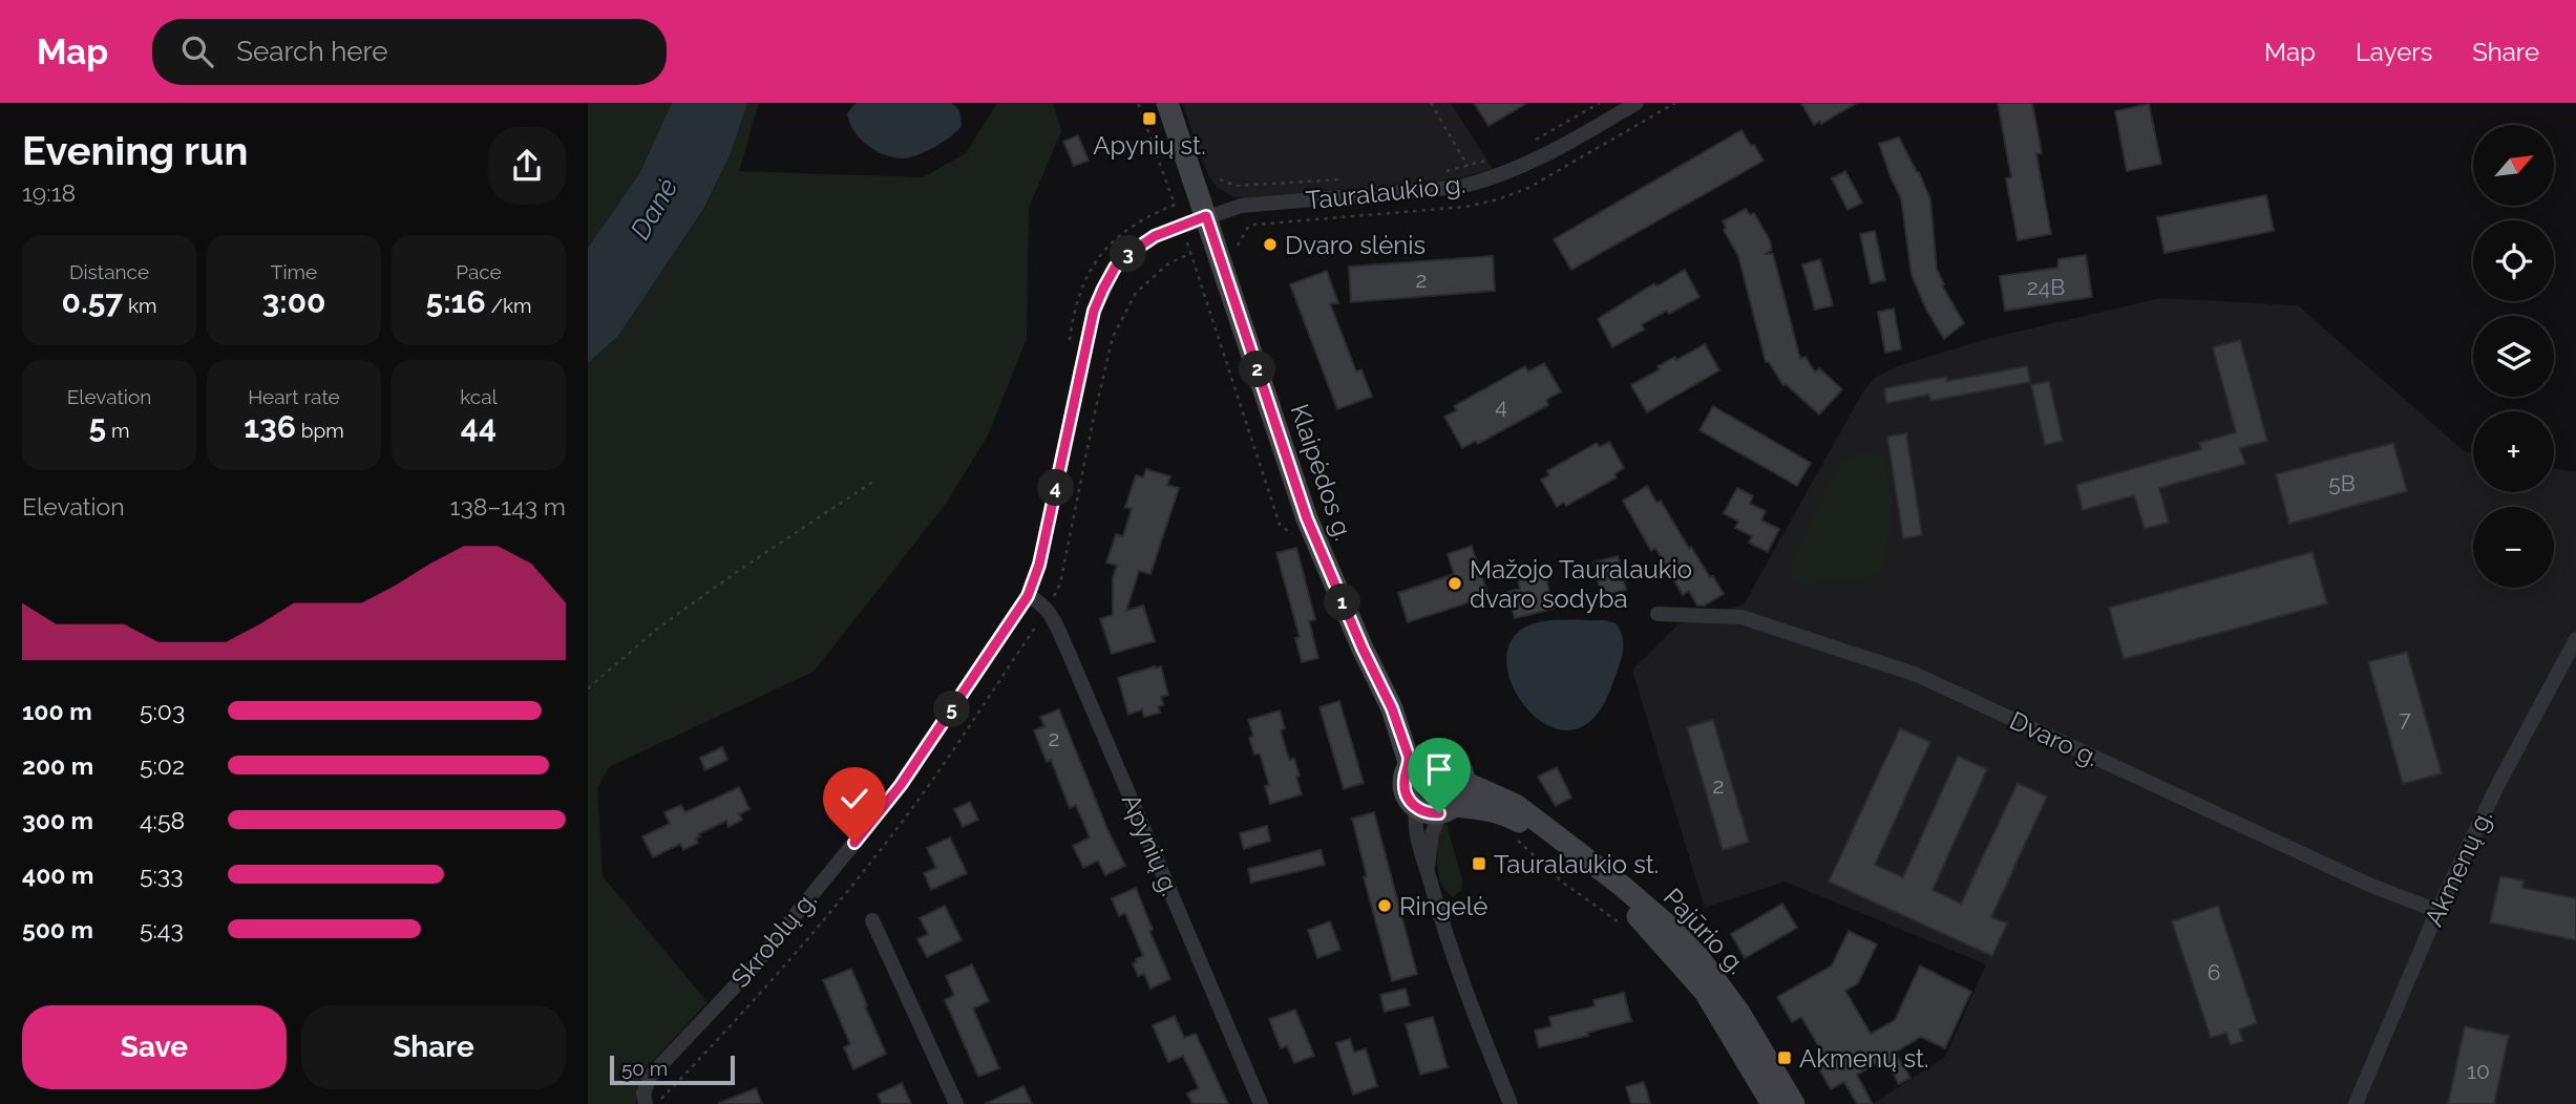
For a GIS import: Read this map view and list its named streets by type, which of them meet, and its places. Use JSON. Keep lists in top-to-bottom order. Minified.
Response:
{"streets":{"main road":["Klaipėdos g.","Pajūrio g."],"street":["Tauralaukio g.","Dvaro g.","Apynių g.","Akmenų g.","Skroblų g."]},"crossings":[["Tauralaukio g.","Klaipėdos g."],["Tauralaukio g.","Skroblų g."],["Klaipėdos g.","Pajūrio g."],["Klaipėdos g.","Skroblų g."],["Dvaro g.","Akmenų g."],["Apynių g.","Skroblų g."]],"water":["Danė"],"places":{"transit":["Apynių st.","Tauralaukio st.","Akmenų st."],"other":["Dvaro slėnis","Mažojo Tauralaukio dvaro sodyba","Ringelė"]},"house_numbers":["2","24B","4","5B","7","2","2","6","10"],"scale_bar":"50 m","north":"top right","page":{"header":"Map","search":"Search here","nav":["Map","Layers","Share"],"heading":["Evening run","19:18"],"map_buttons":["+","−"],"stats":[["Distance","0.57 km"],["Time","3:00"],["Pace","5:16 /km"],["Elevation","5 m"],["Heart rate","136 bpm"],["kcal","44"]],"pins":["3","2","4","1","5"],"chart":["Elevation","138–143 m"],"list":[{"name":"100 m","note":"5:03"},{"name":"200 m","note":"5:02"},{"name":"300 m","note":"4:58"},{"name":"400 m","note":"5:33"},{"name":"500 m","note":"5:43"}],"buttons":["Save","Share"],"scale":"50 m"}}
